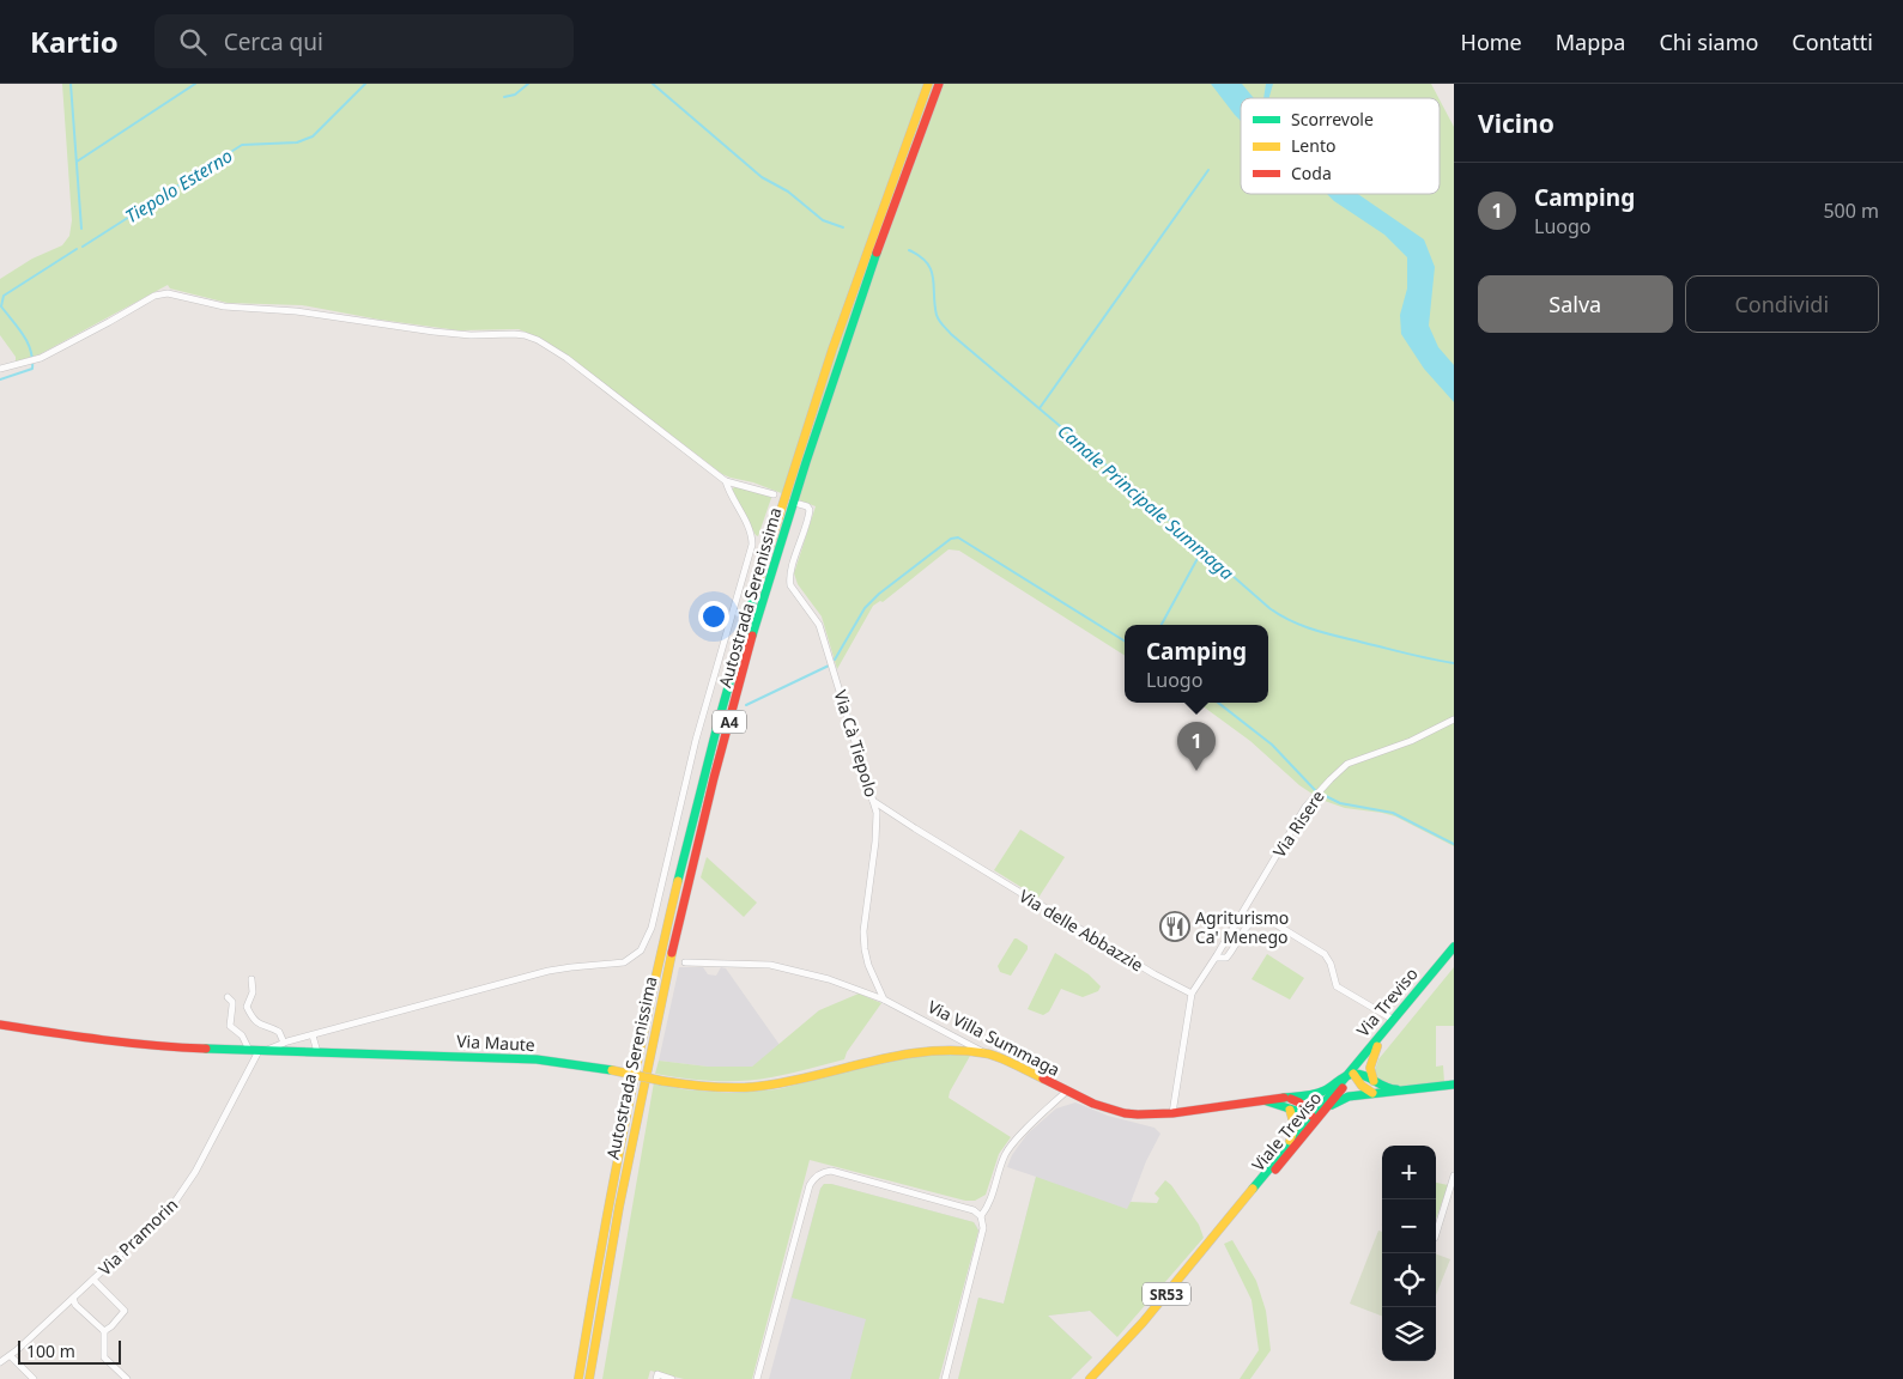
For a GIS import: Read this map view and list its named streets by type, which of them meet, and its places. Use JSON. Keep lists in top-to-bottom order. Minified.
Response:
{"streets":{"main road":["Autostrada Serenissima","A4","Via Treviso","Via Villa Summaga","Via Maute","Viale Treviso","SR53"],"street":["Via Cà Tiepolo","Via Risere","Via delle Abbazzie","Via Pramorin"]},"crossings":[["Via Cà Tiepolo","Via delle Abbazzie"],["Via Cà Tiepolo","Via Villa Summaga"],["Via Risere","Via delle Abbazzie"],["Via Risere","Via Treviso"],["Via Treviso","Via Villa Summaga"],["Via Treviso","Viale Treviso"],["Via Villa Summaga","Via Maute"],["Via Villa Summaga","Viale Treviso"],["Via Maute","Via Pramorin"]],"water":["Tiepolo Esterno","Canale Principale Summaga"],"places":{"restaurant":["Agriturismo Ca' Menego"]},"legend":["Scorrevole","Lento","Coda"],"scale_bar":"100 m","page":{"header":"Kartio","search":"Cerca qui","nav":["Home","Mappa","Chi siamo","Contatti"],"heading":"Vicino","list":[{"mark":"1","name":"Camping","note":"Luogo","value":"500 m"}],"buttons":["Salva","Condividi"],"popup":["Camping","Luogo"],"pins":"1","map_buttons":["+","−"],"scale":"100 m"}}
